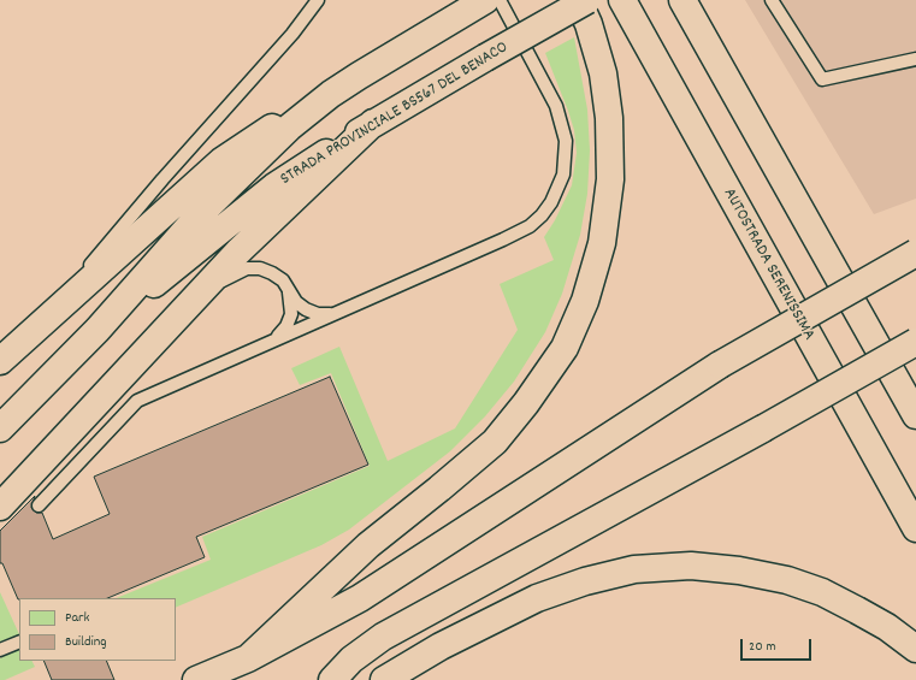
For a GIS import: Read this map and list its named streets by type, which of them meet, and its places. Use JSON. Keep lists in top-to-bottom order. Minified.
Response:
{"streets":{"highway":["STRADA PROVINCIALE BS567 DEL BENACO","AUTOSTRADA SERENISSIMA"]},"legend":["Park","Building"],"scale_bar":"20 m"}
